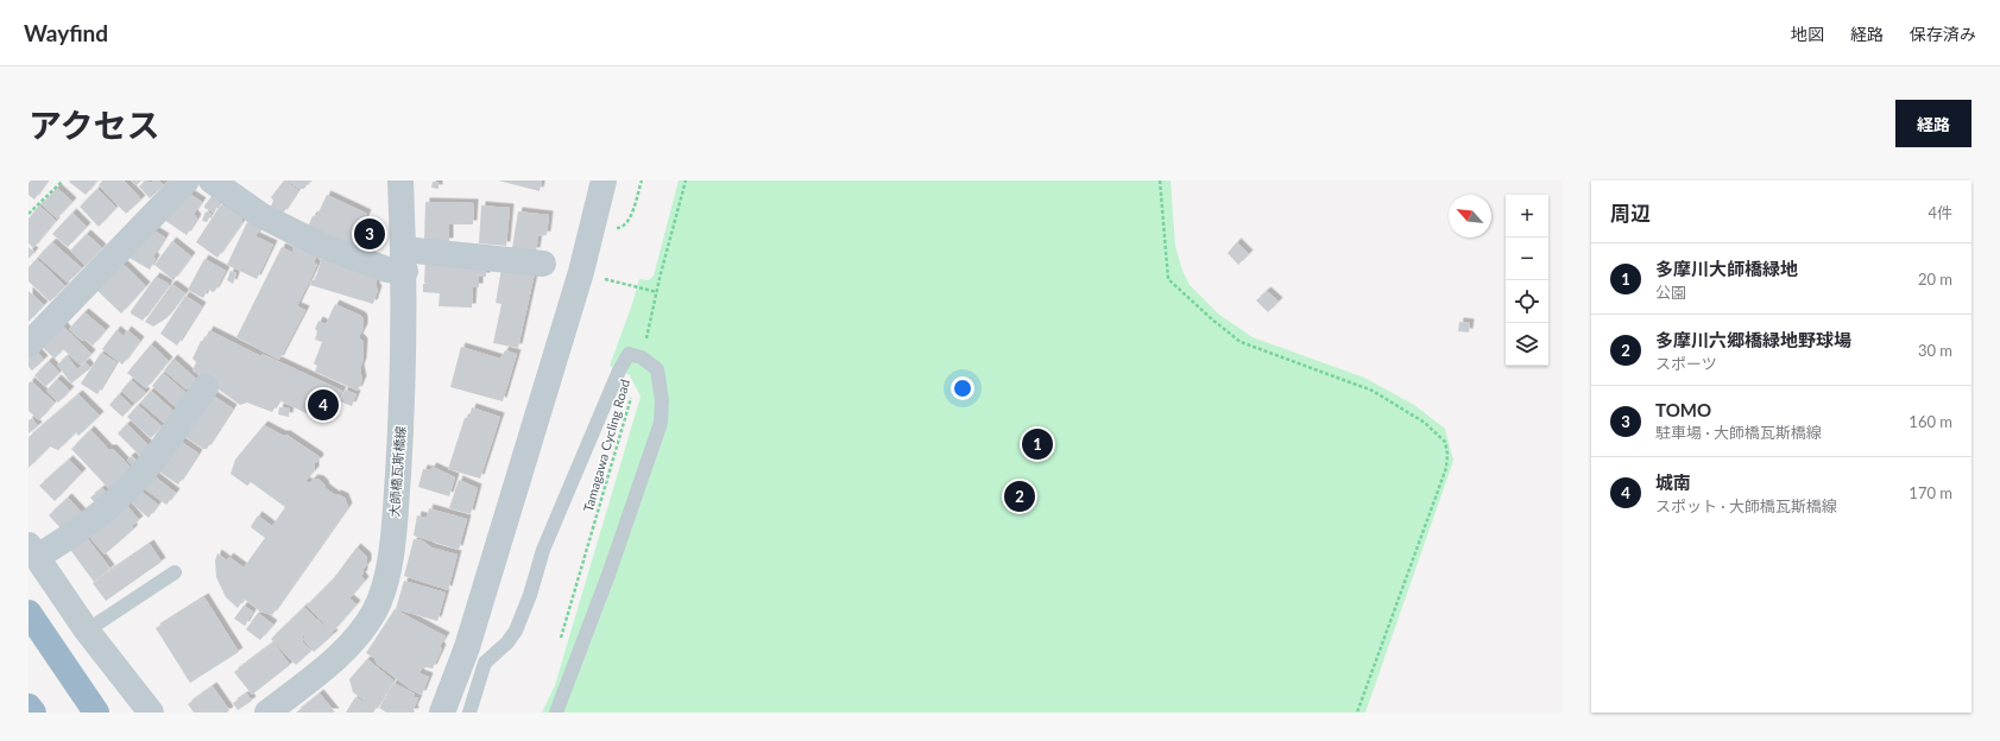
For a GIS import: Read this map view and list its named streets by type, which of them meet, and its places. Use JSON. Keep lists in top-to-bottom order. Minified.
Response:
{"streets":{"street":["大師橋瓦斯橋線"],"path":["Tamagawa Cycling Road"]},"north":"top left","page":{"header":"Wayfind","nav":["地図","経路","保存済み"],"title":"アクセス","buttons":"経路","heading":["周辺","4件"],"map_buttons":["+","−"],"pins":["3","4","1","2"],"list":[{"mark":"1","name":"多摩川大師橋緑地","note":"公園","value":"20 m"},{"mark":"2","name":"多摩川六郷橋緑地野球場","note":"スポーツ","value":"30 m"},{"mark":"3","name":"TOMO","note":"駐車場 · 大師橋瓦斯橋線","value":"160 m"},{"mark":"4","name":"城南","note":"スポット · 大師橋瓦斯橋線","value":"170 m"}]}}
